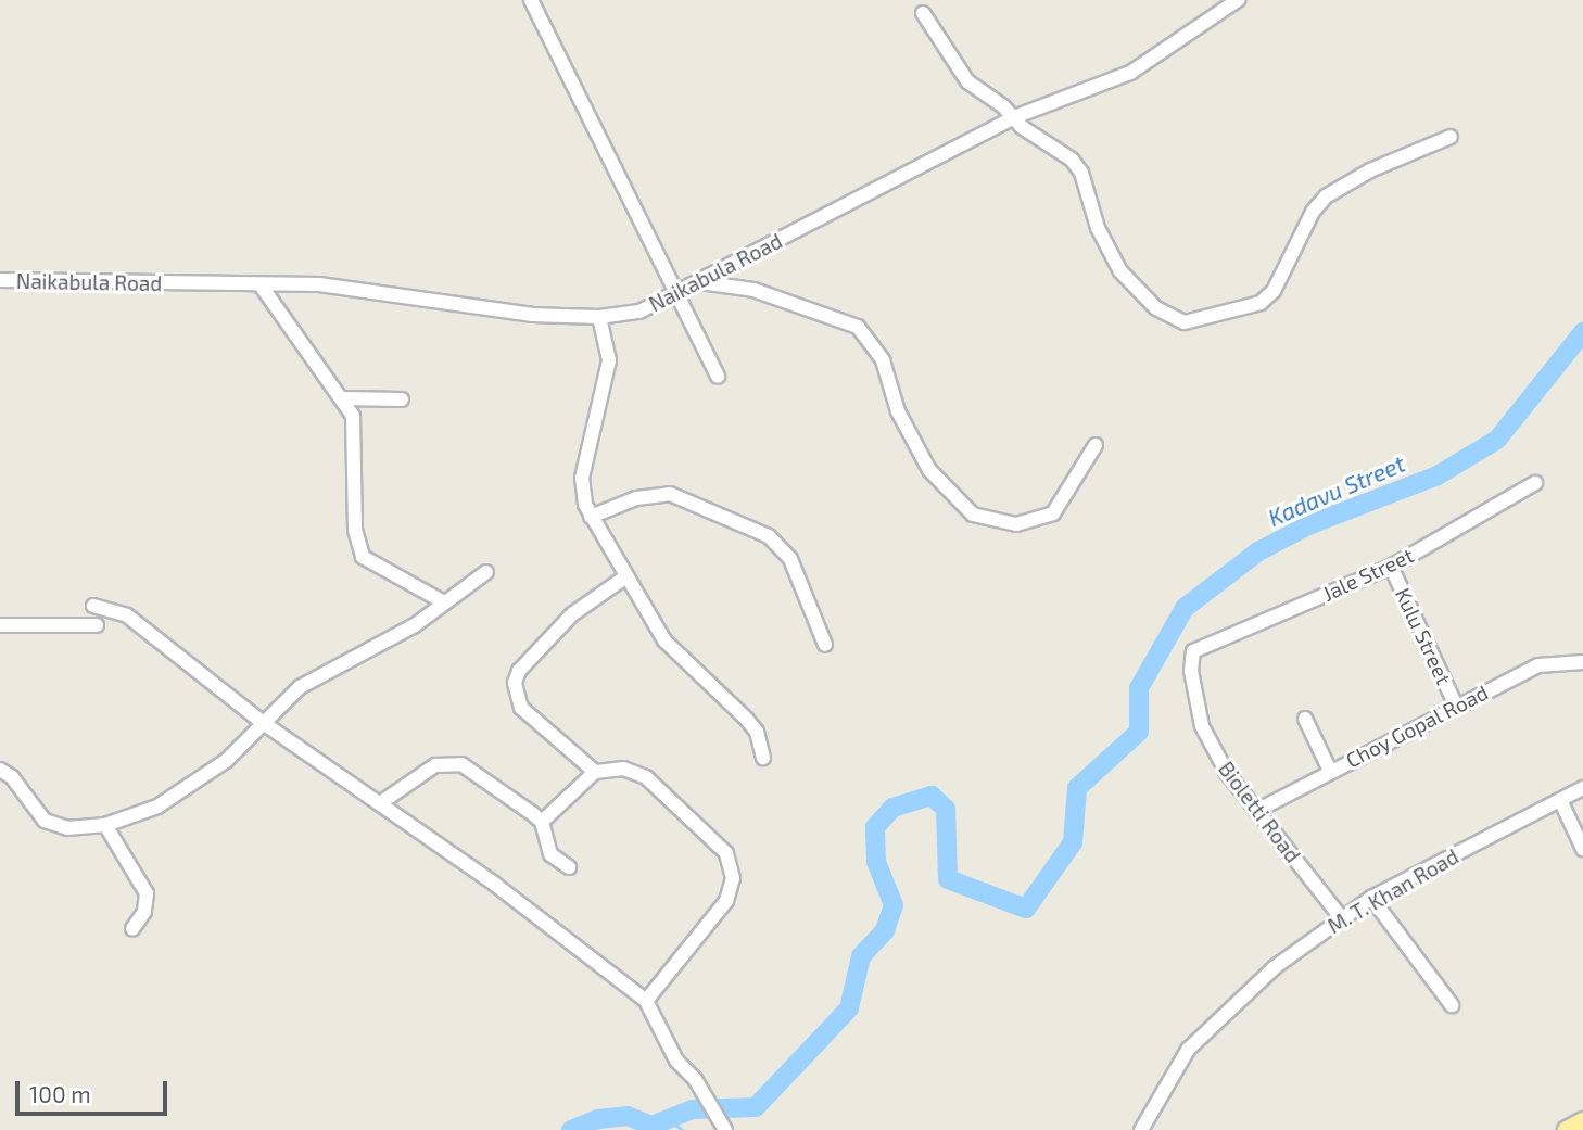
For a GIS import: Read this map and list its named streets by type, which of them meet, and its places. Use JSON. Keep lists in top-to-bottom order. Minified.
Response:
{"streets":{"street":["Naikabula Road","Jale Street","Kulu Street","Choy Gopal Road","Bioletti Road","M. T. Khan Road"]},"crossings":[["Jale Street","Kulu Street"],["Jale Street","Bioletti Road"],["Kulu Street","Choy Gopal Road"],["Choy Gopal Road","Bioletti Road"],["Bioletti Road","M. T. Khan Road"]],"water":["Kadavu Street"],"scale_bar":"100 m"}
